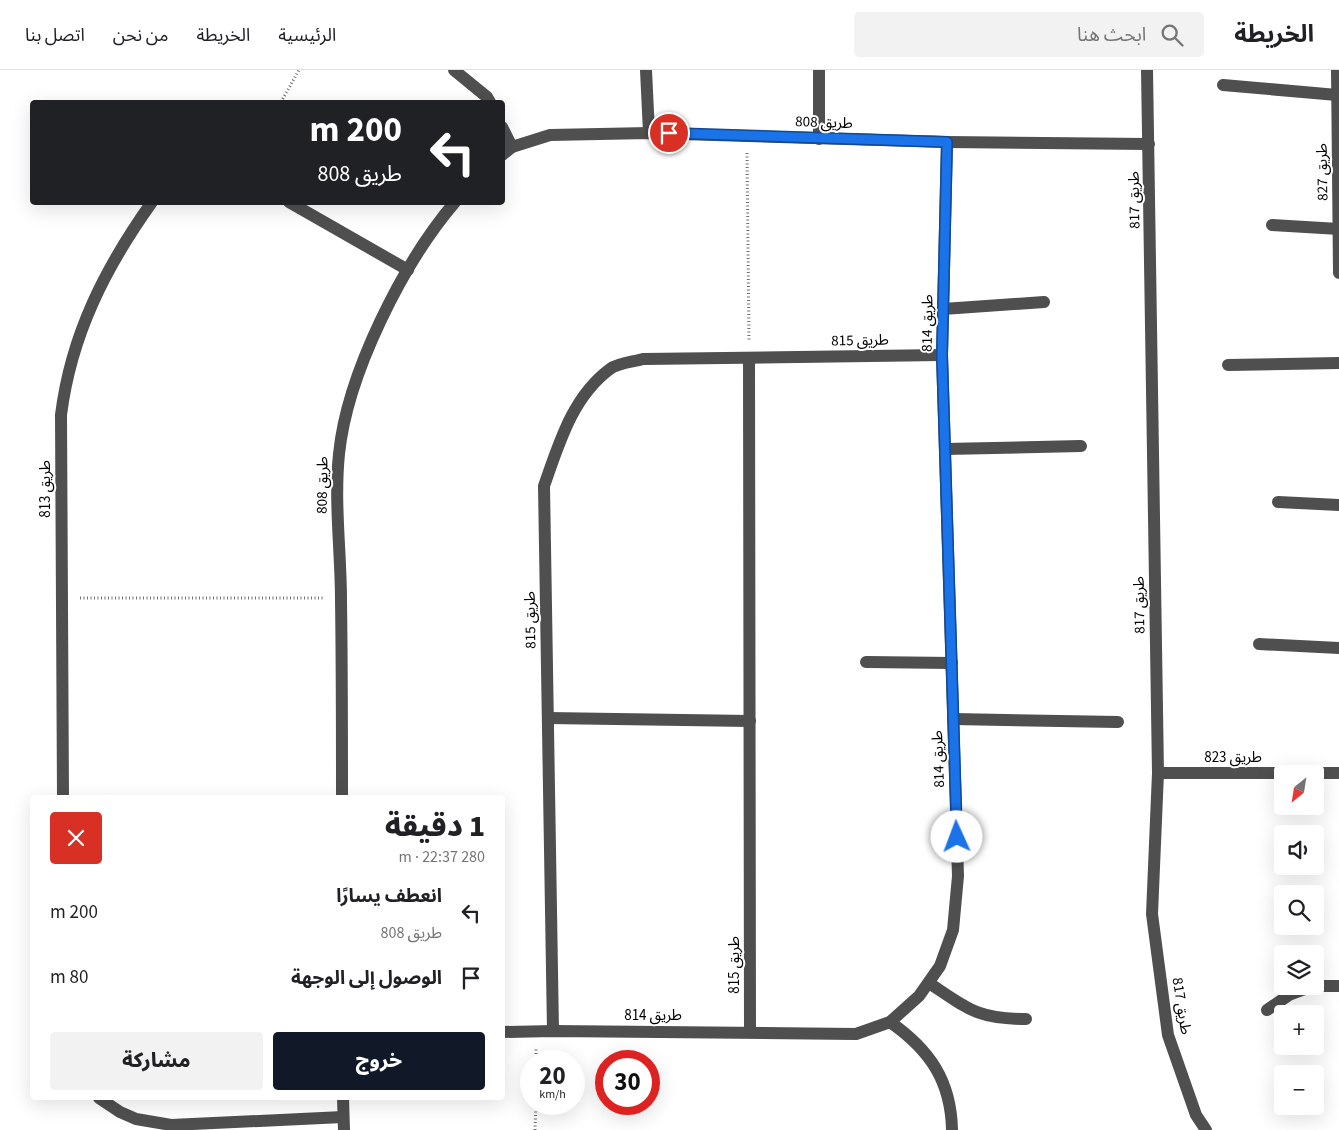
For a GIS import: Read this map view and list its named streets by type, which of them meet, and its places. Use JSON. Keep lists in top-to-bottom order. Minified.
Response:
{"streets":{"street":["طريق 808","طريق 827","طريق 817","طريق 814","طريق 815","طريق 813","طريق 823"]},"crossings":[["طريق 808","طريق 817"],["طريق 808","طريق 814"],["طريق 817","طريق 823"],["طريق 814","طريق 815"]],"north":"bottom left","page":{"header":"الخريطة","search":"ابحث هنا","nav":["الرئيسية","الخريطة","من نحن","اتصل بنا"],"turn":["200 m","طريق 808"],"map_buttons":["+","−"],"heading":["1 دقيقة","280 m · 22:37"],"list":[{"name":"انعطف يسارًا","note":"طريق 808","value":"200 m"},{"name":"الوصول إلى الوجهة","value":"80 m"}],"buttons":["خروج","مشاركة"],"speed":"20 km/h","limit":"30"}}
